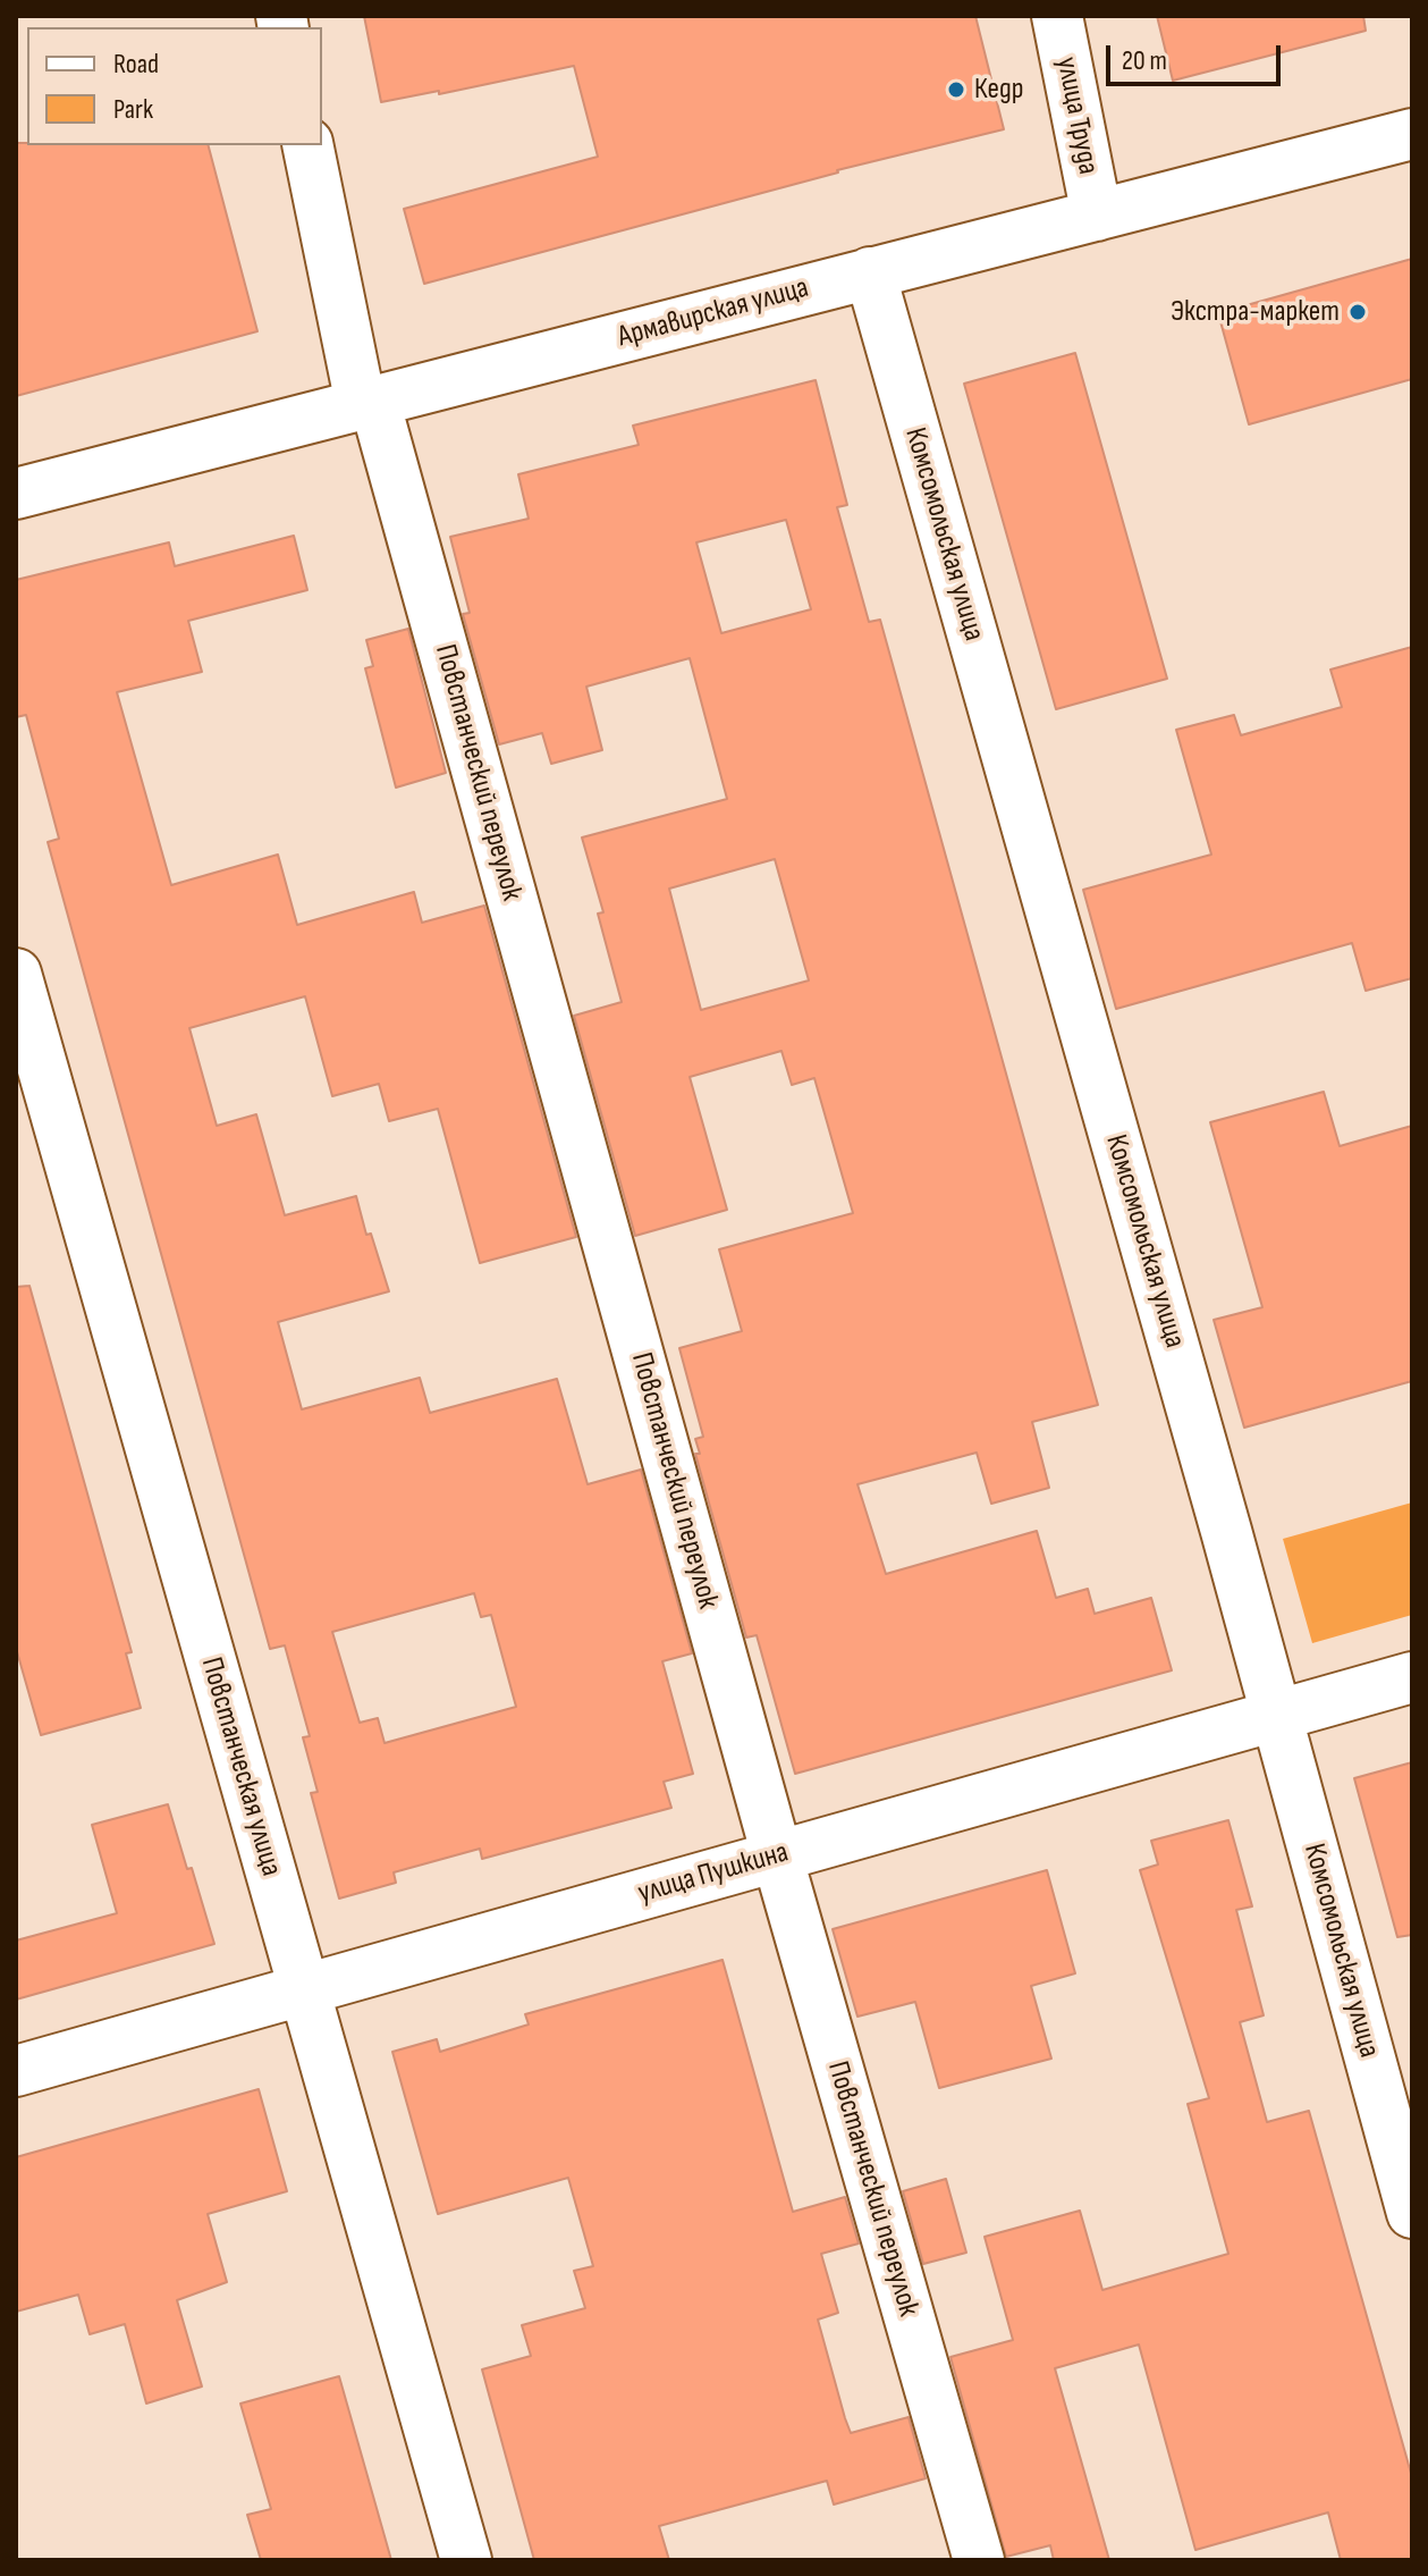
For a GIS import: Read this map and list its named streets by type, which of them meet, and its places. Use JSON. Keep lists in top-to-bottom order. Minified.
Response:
{"streets":{"street":["улица Труда","Армавирская улица","Комсомольская улица","Повстанческий переулок","Повстанческая улица","улица Пушкина"]},"crossings":[["улица Труда","Армавирская улица"],["Армавирская улица","Комсомольская улица"],["Армавирская улица","Повстанческий переулок"],["Комсомольская улица","улица Пушкина"],["Повстанческий переулок","улица Пушкина"],["Повстанческая улица","улица Пушкина"]],"places":["Кедр","Экстра-маркет"],"legend":["Road","Park"],"scale_bar":"20 m"}
